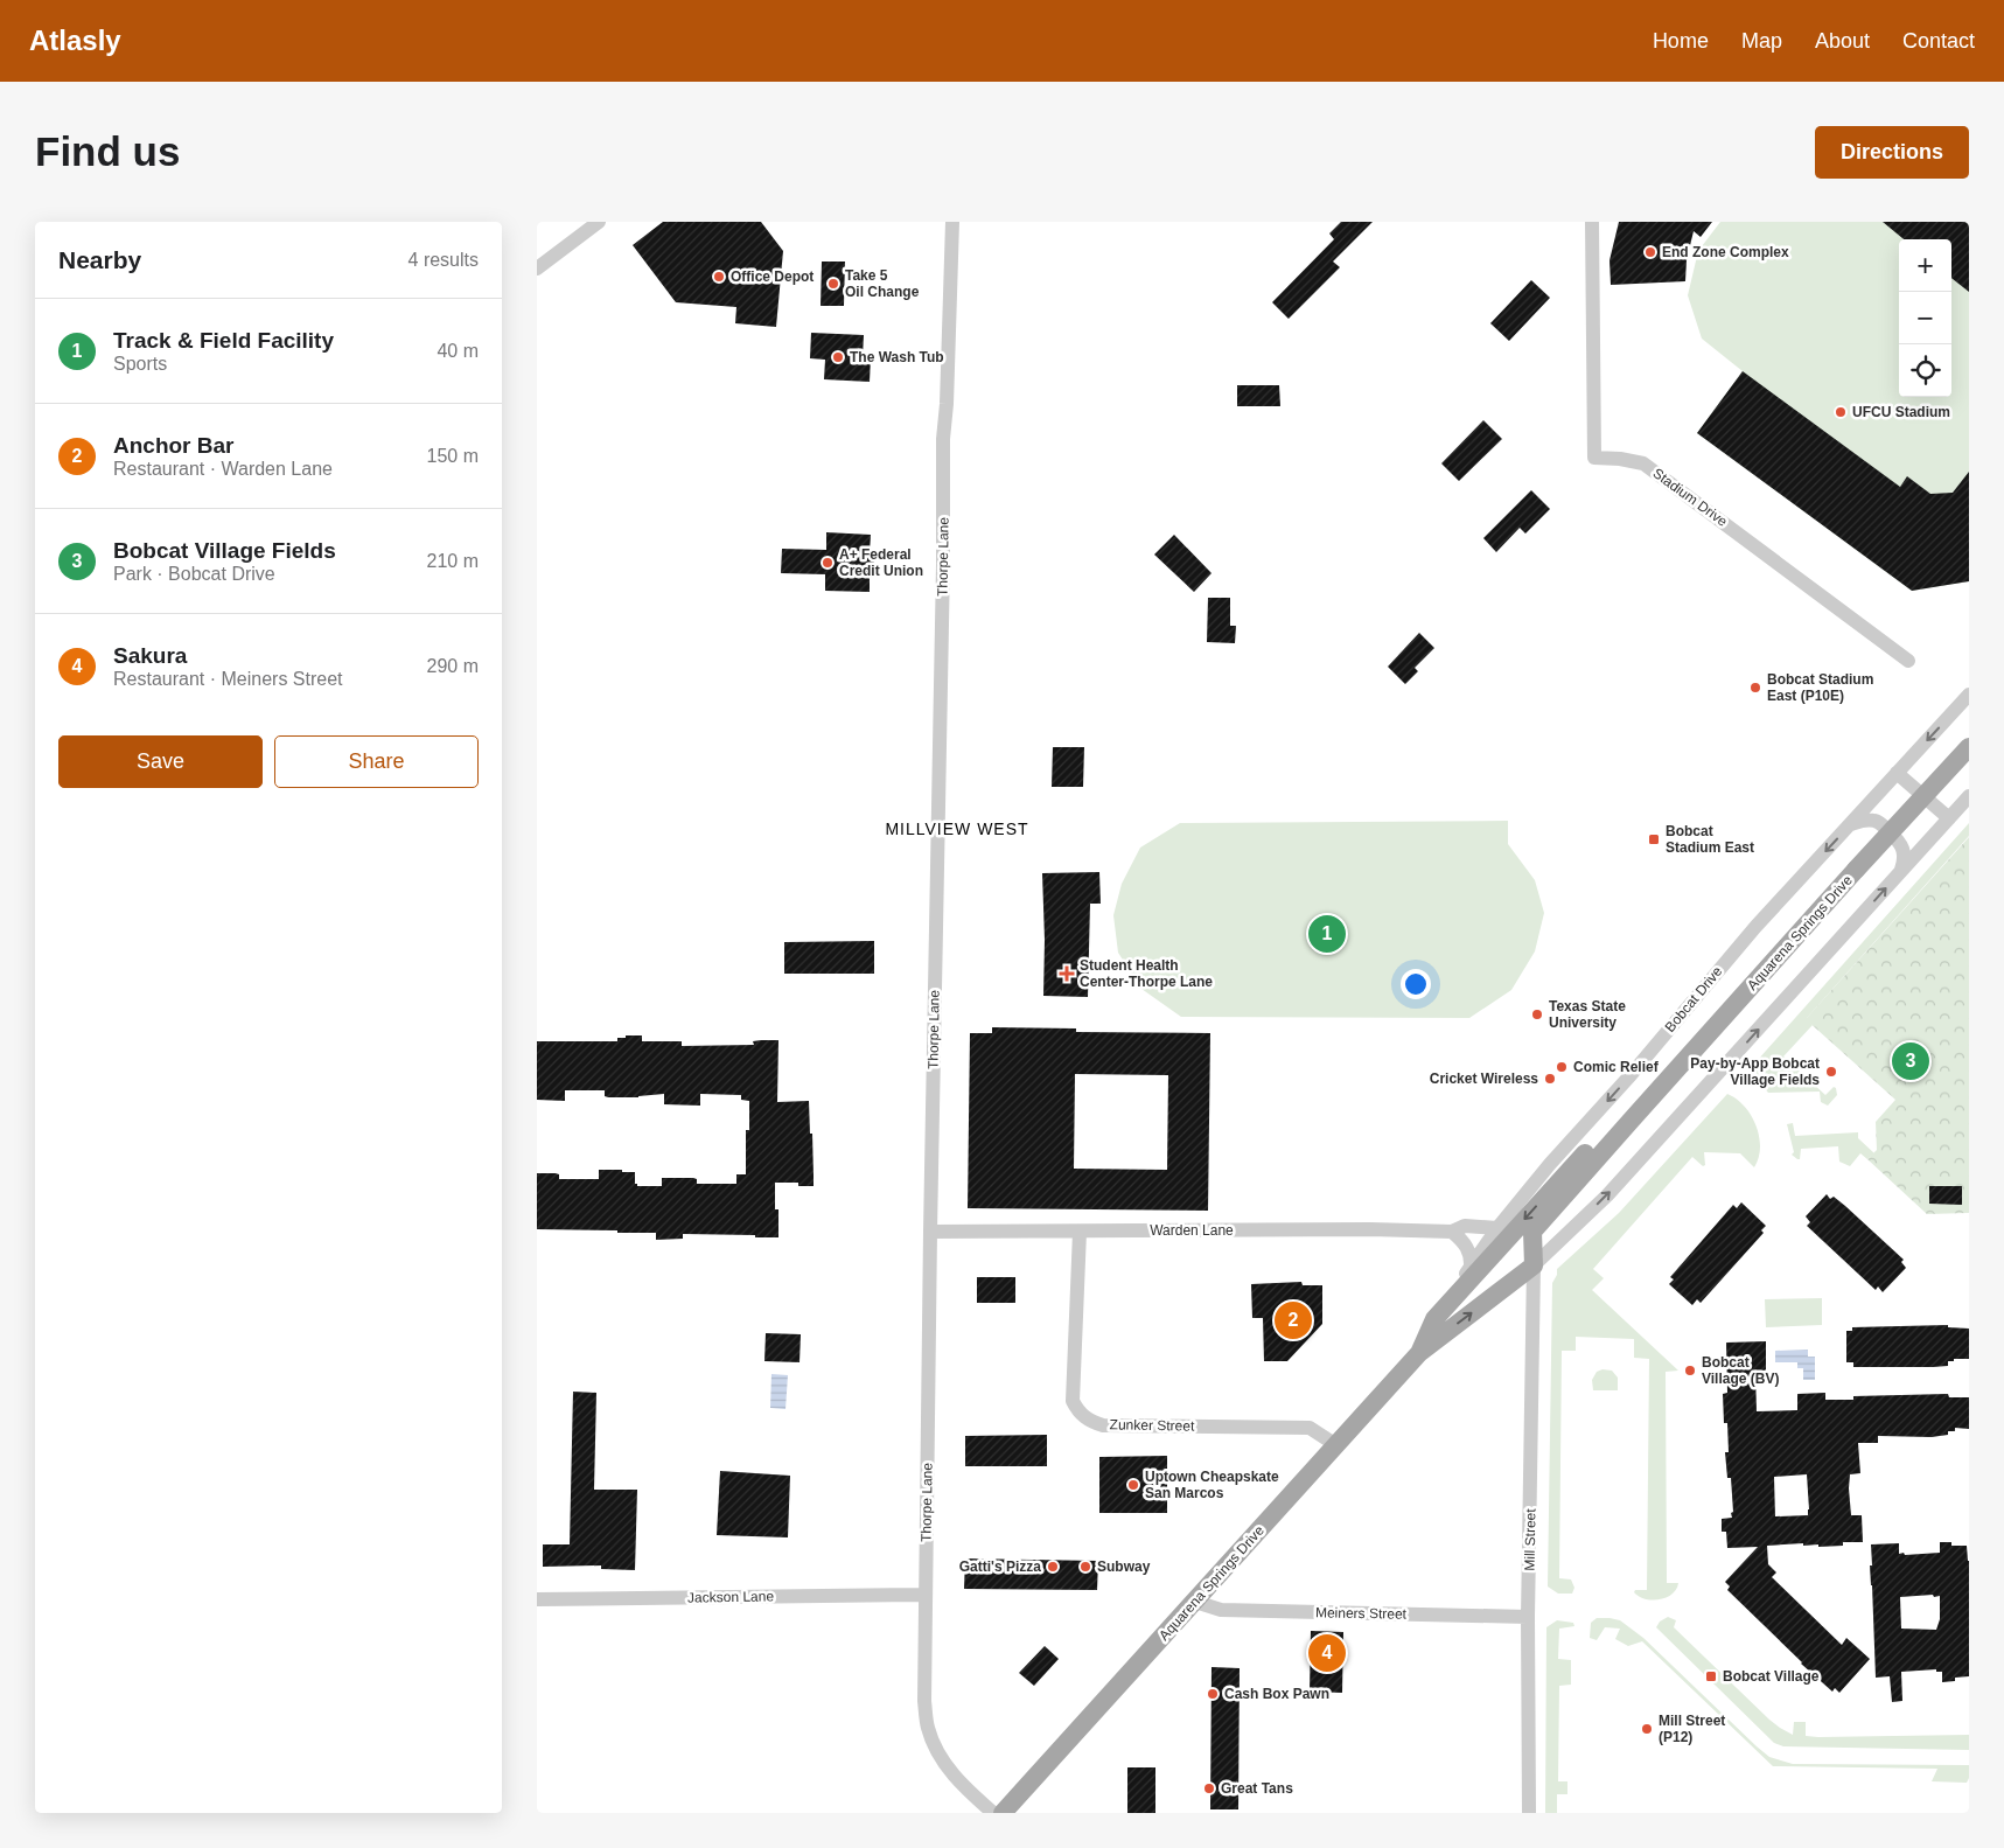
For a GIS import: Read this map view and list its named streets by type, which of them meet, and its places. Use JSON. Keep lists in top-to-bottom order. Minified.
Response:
{"streets":{"main road":["Aquarena Springs Drive"],"street":["Stadium Drive","Thorpe Lane","Bobcat Drive","Warden Lane","Zunker Street","Mill Street","Jackson Lane","Meiners Street"]},"crossings":[["Thorpe Lane","Warden Lane"],["Thorpe Lane","Jackson Lane"],["Aquarena Springs Drive","Bobcat Drive"],["Aquarena Springs Drive","Zunker Street"],["Aquarena Springs Drive","Mill Street"],["Aquarena Springs Drive","Meiners Street"],["Bobcat Drive","Warden Lane"],["Warden Lane","Zunker Street"],["Mill Street","Meiners Street"]],"districts":["MILLVIEW WEST"],"places":{"other":["End Zone Complex","Office Depot","Take 5 Oil Change","The Wash Tub","UFCU Stadium","A+ Federal Credit Union","Bobcat Stadium East (P10E)","Texas State University","Comic Relief","Pay-by-App Bobcat Village Fields","Cricket Wireless","Bobcat Village (BV)","Uptown Cheapskate San Marcos","Gatti's Pizza","Subway","Cash Box Pawn","Mill Street (P12)","Great Tans"],"transit":["Bobcat Stadium East","Bobcat Village"],"health":["Student Health Center-Thorpe Lane"]},"page":{"header":"Atlasly","nav":["Home","Map","About","Contact"],"buttons":["Directions",["Save","Share"]],"title":"Find us","heading":["Nearby","4 results"],"map_buttons":["+","−"],"list":[{"mark":"1","name":"Track & Field Facility","note":"Sports","value":"40 m"},{"mark":"2","name":"Anchor Bar","note":"Restaurant · Warden Lane","value":"150 m"},{"mark":"3","name":"Bobcat Village Fields","note":"Park · Bobcat Drive","value":"210 m"},{"mark":"4","name":"Sakura","note":"Restaurant · Meiners Street","value":"290 m"}],"pins":["1","3","2","4"]}}
